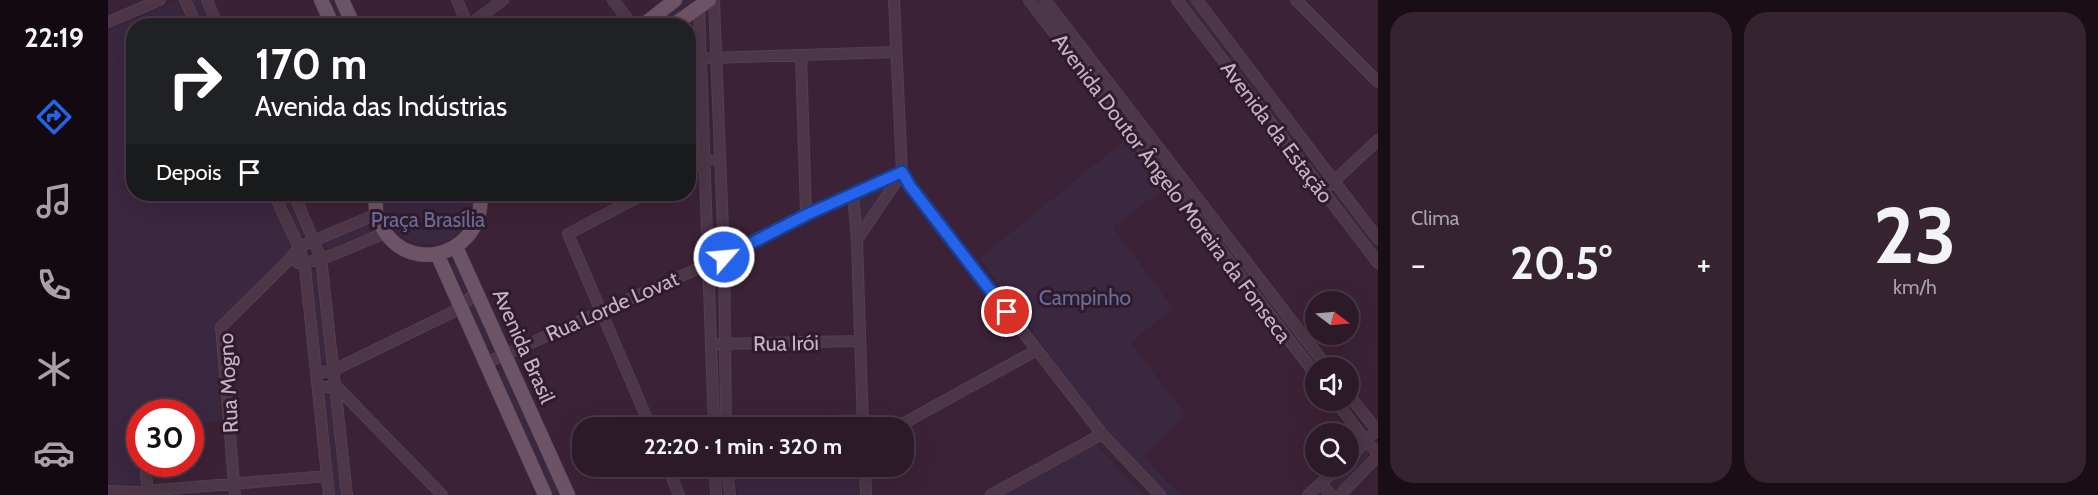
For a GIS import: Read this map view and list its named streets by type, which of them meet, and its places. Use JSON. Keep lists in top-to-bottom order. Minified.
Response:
{"streets":{"main road":["Avenida Brasil"],"street":["Avenida da Estação","Avenida Doutor Ângelo Moreira da Fonseca","Rua Lorde Lovat","Rua Irói","Rua Mogno"]},"crossings":[["Rua Lorde Lovat","Avenida Brasil"]],"parks":["Praça Brasília","Campinho"],"north":"right","page":{"tabs":"22:19","tile":["Clima",["23","km/h"]],"turn":["170 m","Avenida das Indústrias"],"then":"Depois","heat":["−","20.5°","+"],"limit":"30","trip":"22:20 · 1 min · 320 m"}}
